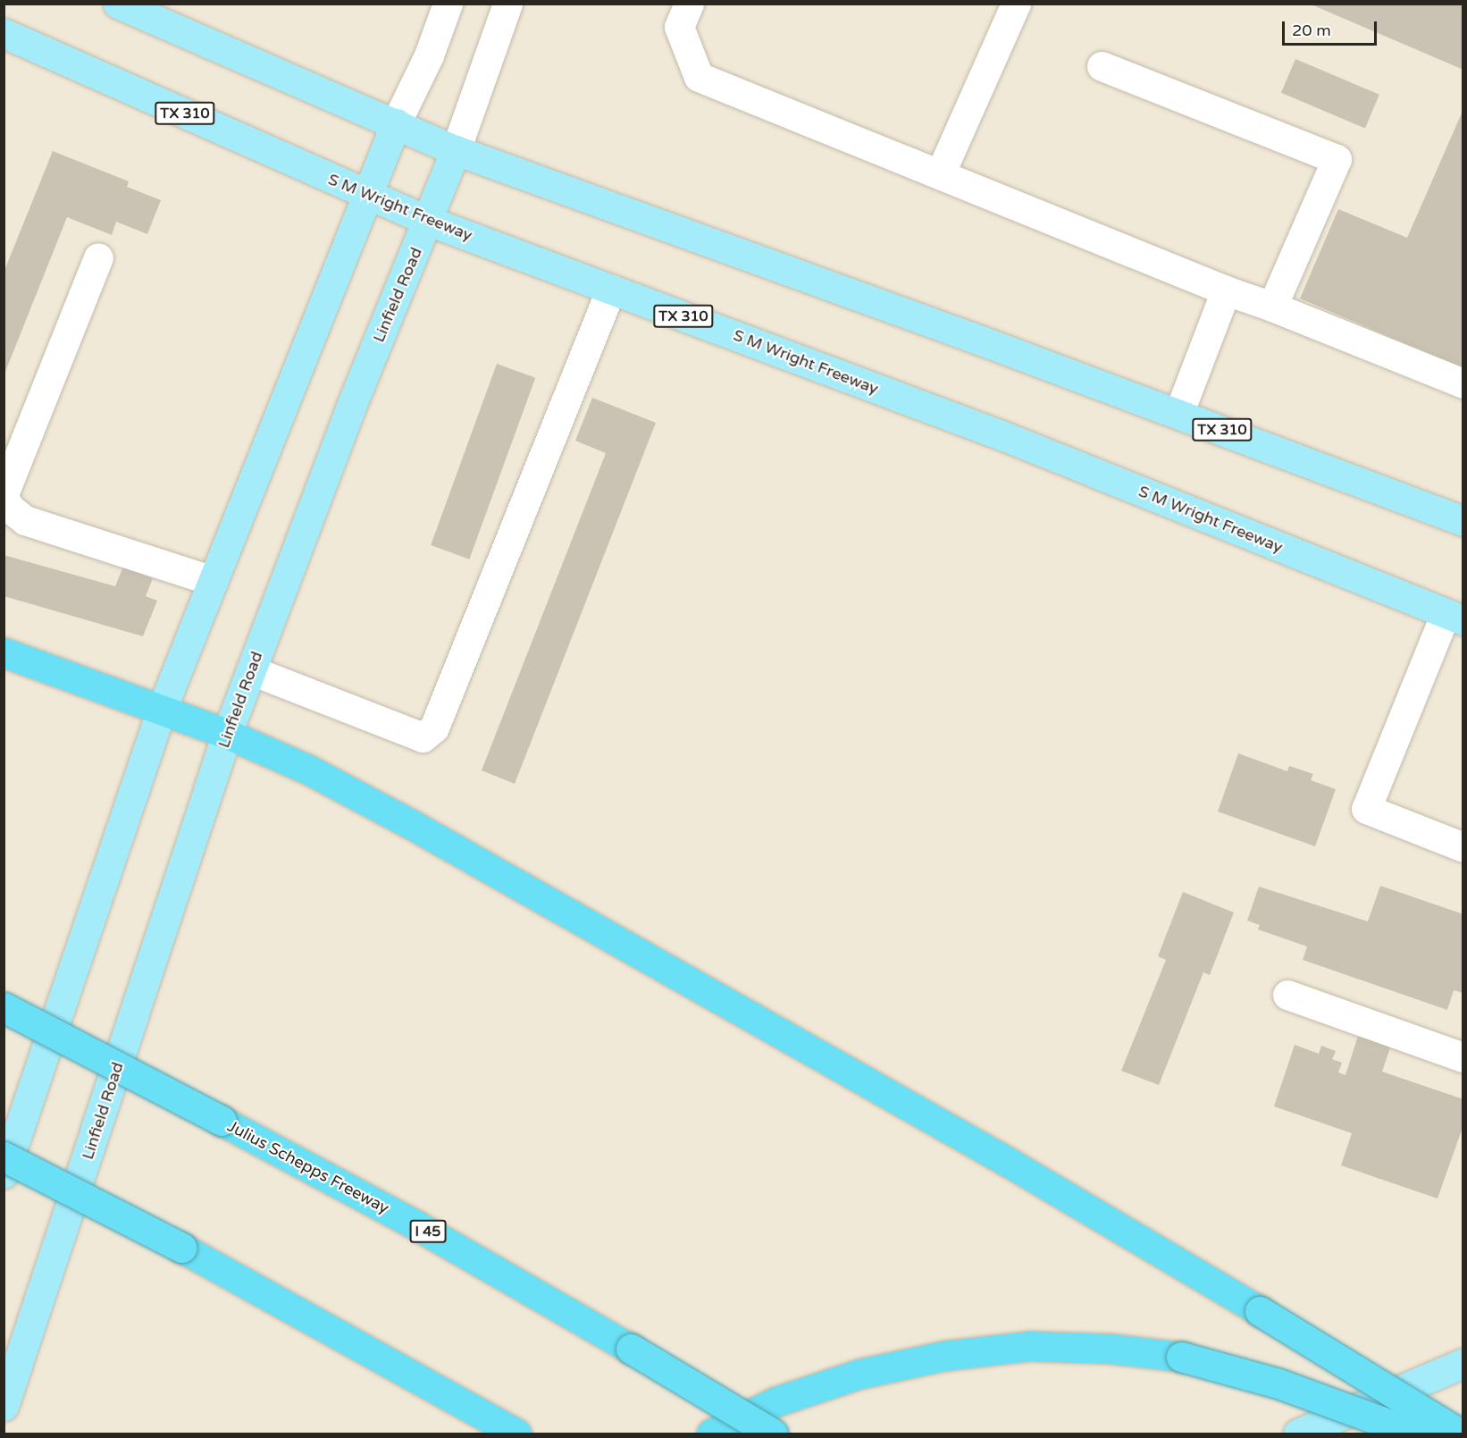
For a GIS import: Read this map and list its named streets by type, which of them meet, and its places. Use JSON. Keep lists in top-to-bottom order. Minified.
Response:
{"streets":{"highway":["Julius Schepps Freeway","I 45"],"main road":["TX 310","S M Wright Freeway","Linfield Road"]},"crossings":[["TX 310","Linfield Road"],["S M Wright Freeway","Linfield Road"]],"scale_bar":"20 m"}
